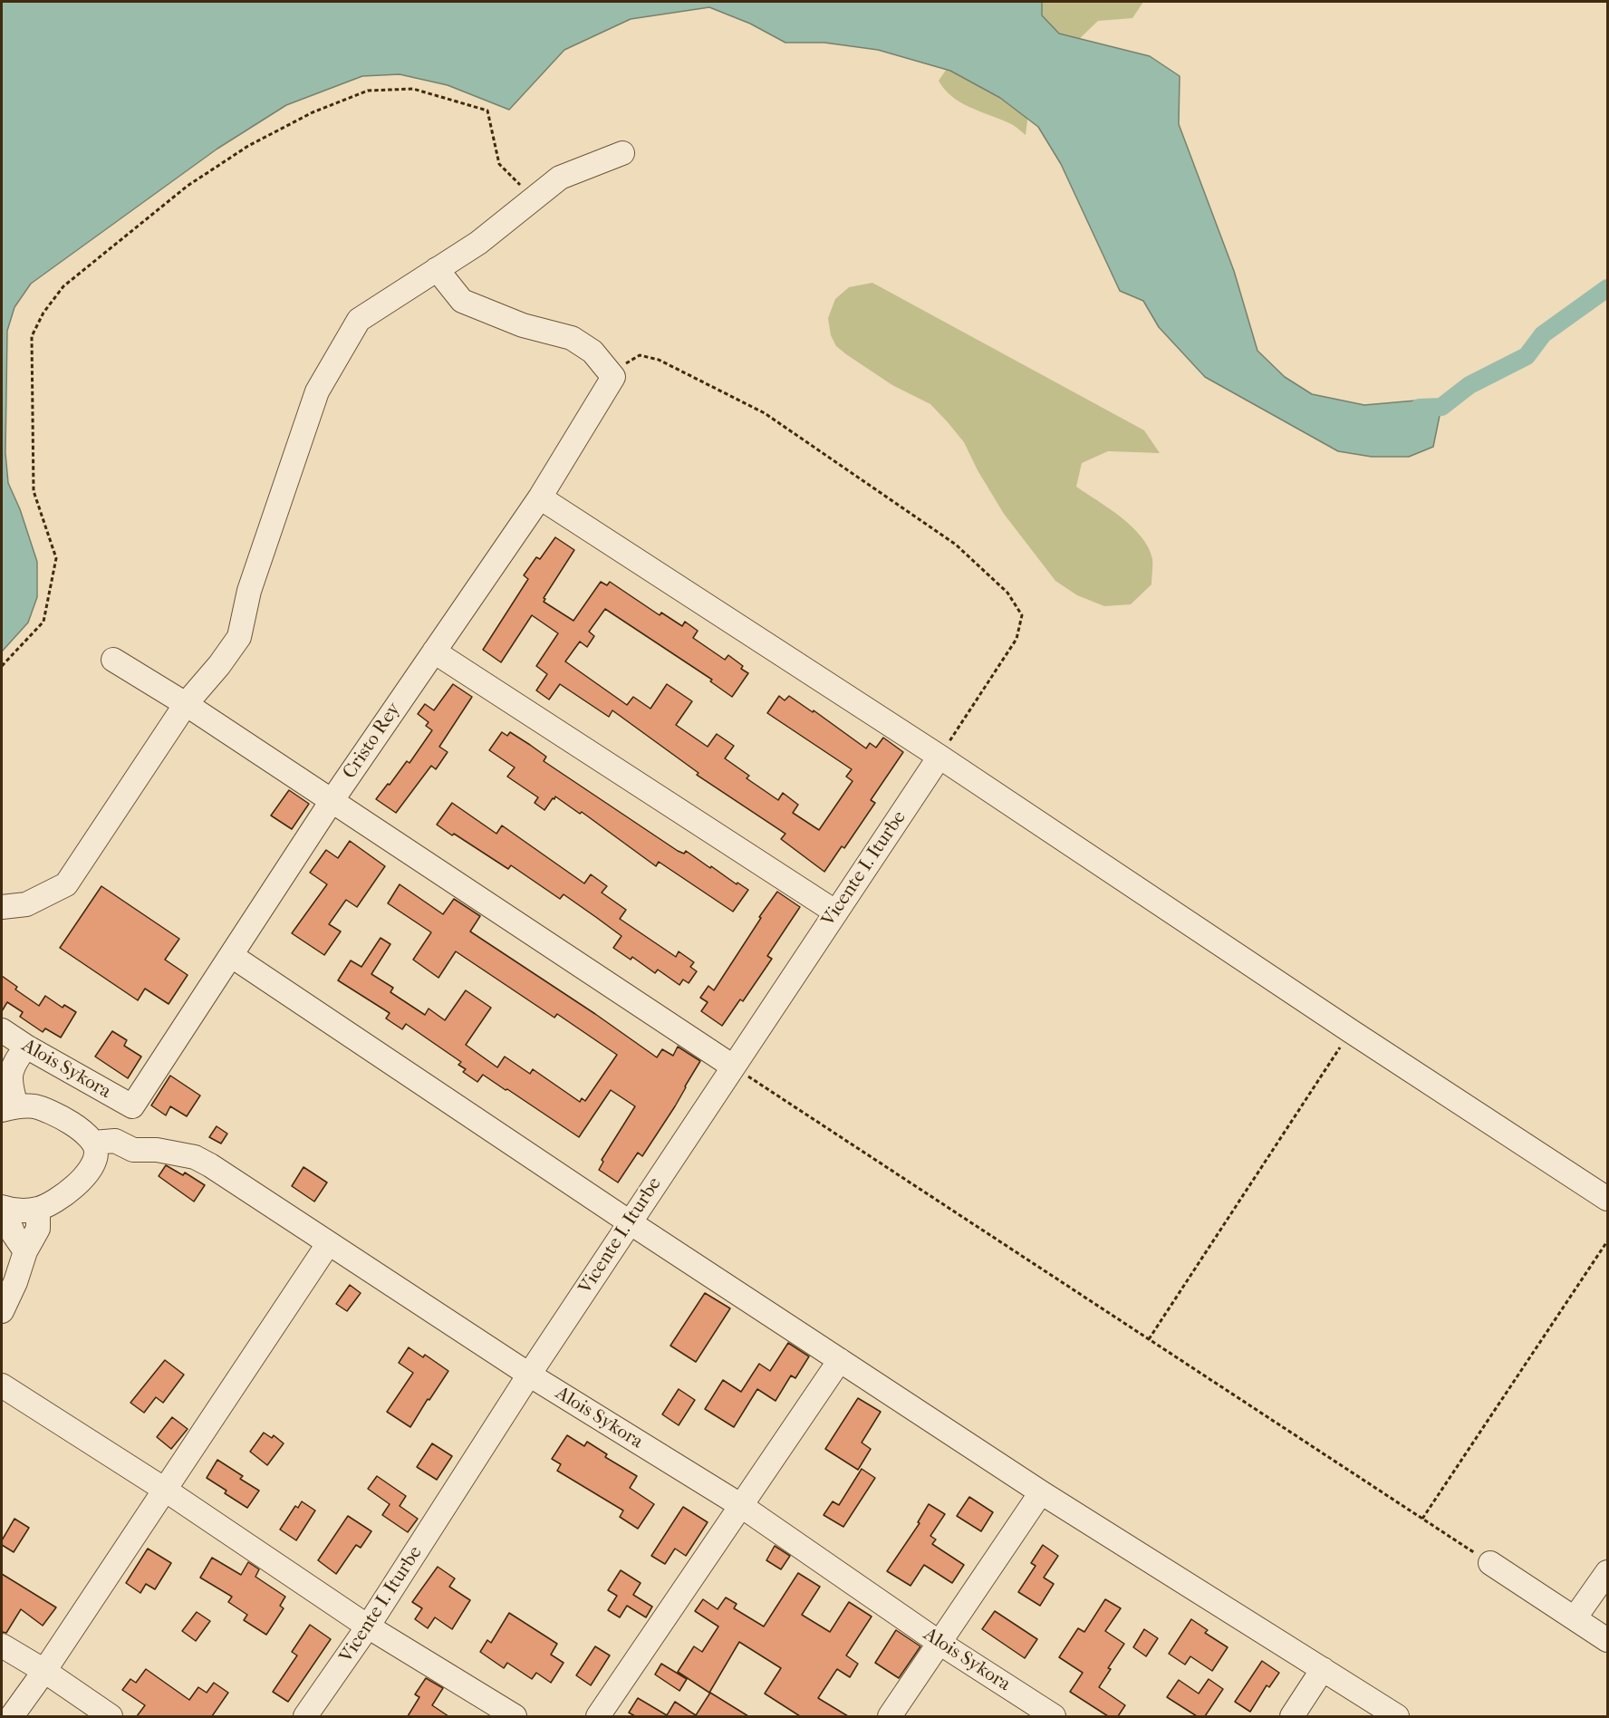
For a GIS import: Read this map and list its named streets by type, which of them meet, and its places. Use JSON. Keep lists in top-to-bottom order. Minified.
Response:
{"streets":{"street":["Cristo Rey","Vicente I. Iturbe","Alois Sykora"]},"crossings":[["Cristo Rey","Alois Sykora"],["Vicente I. Iturbe","Alois Sykora"]]}
